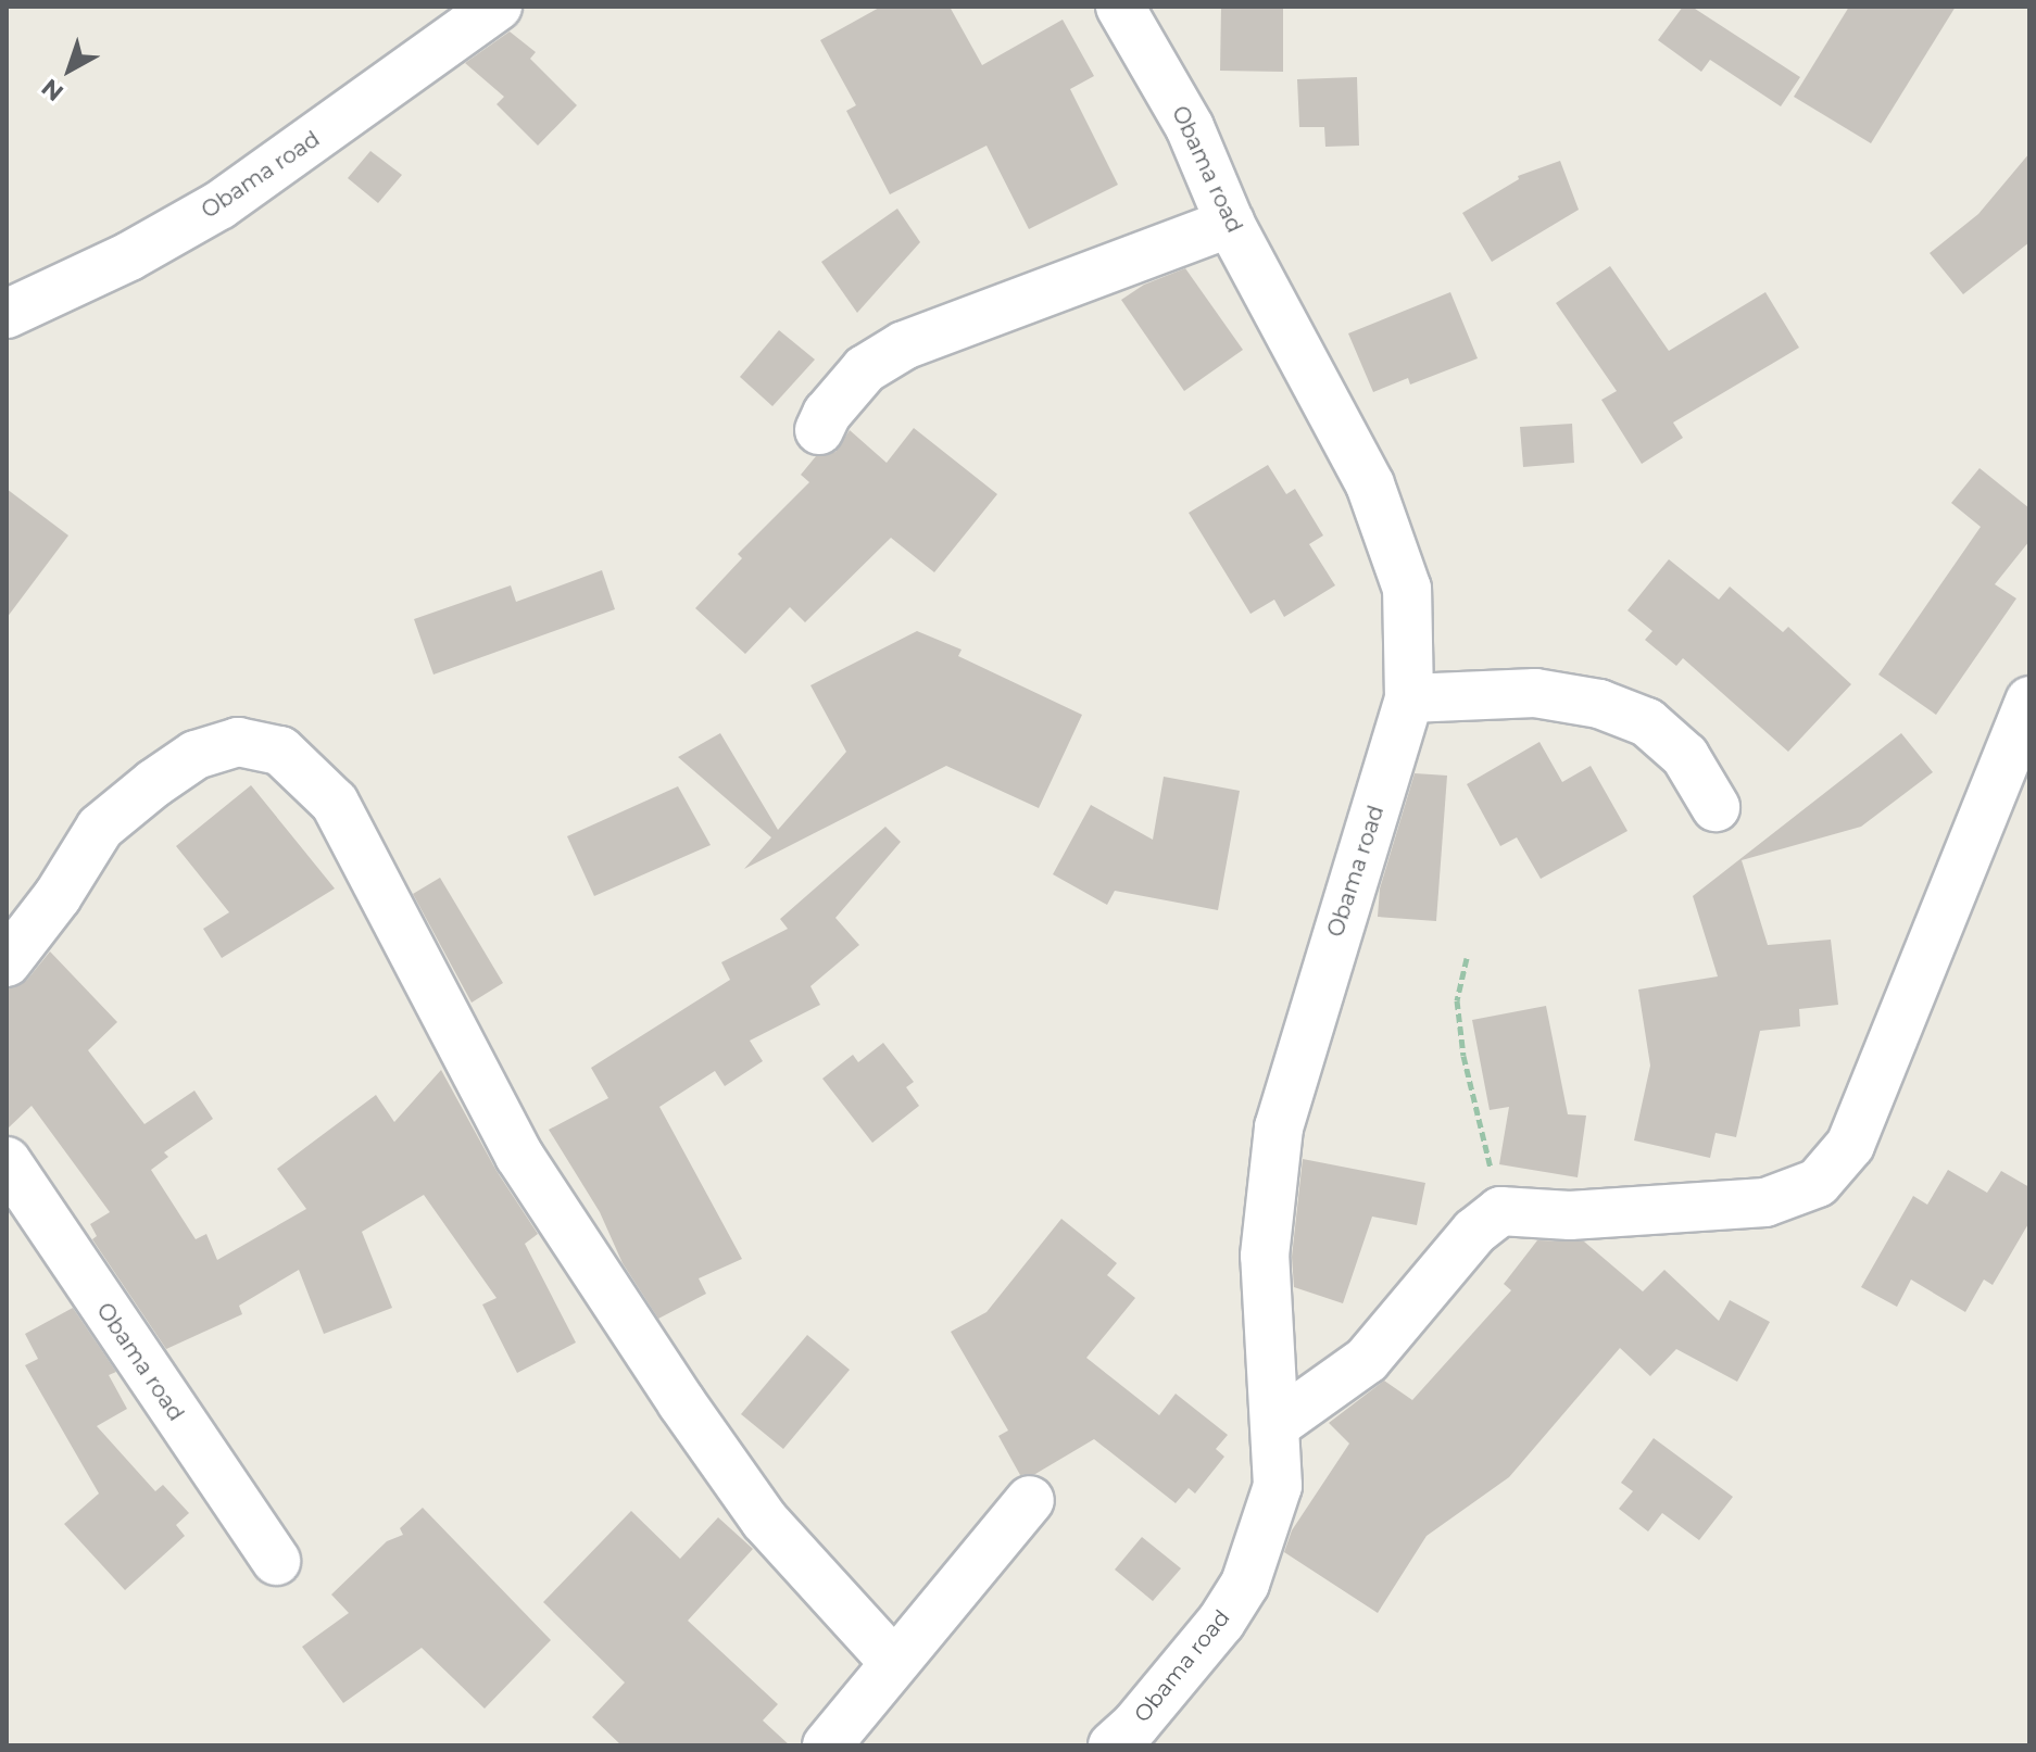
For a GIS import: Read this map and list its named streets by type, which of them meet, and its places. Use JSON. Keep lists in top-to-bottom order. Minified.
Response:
{"streets":{"street":["Obama road"]},"north":"bottom left"}
